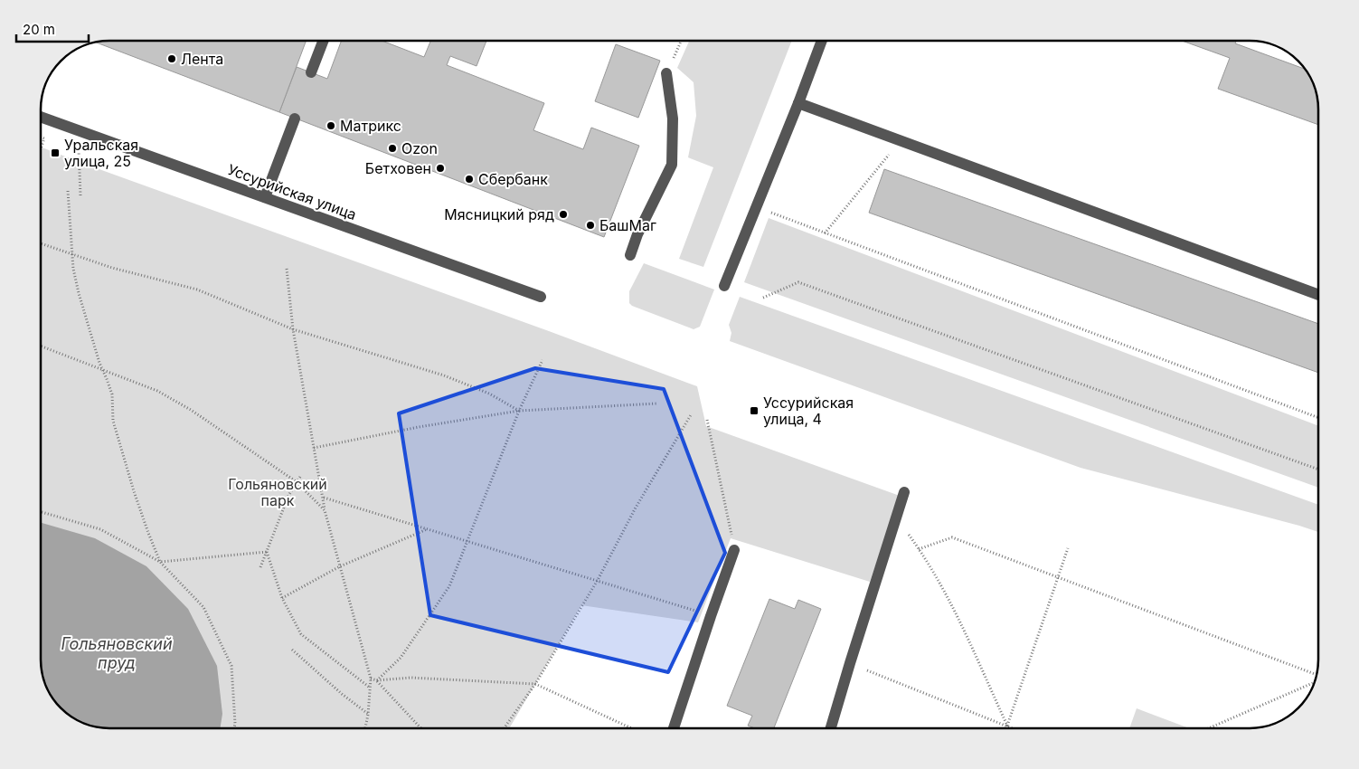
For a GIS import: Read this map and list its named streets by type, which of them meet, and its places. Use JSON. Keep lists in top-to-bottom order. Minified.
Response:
{"streets":{"lane":["Уссурийская улица"]},"water":["Гольяновский пруд"],"parks":["Гольяновcкий парк"],"places":{"other":["Лента","Матрикс","Ozon","Бетховен","Сбербанк","Мясницкий ряд","БашМаг"],"transit":["Уральская улица, 25","Уссурийская улица, 4"]},"scale_bar":"20 m"}
